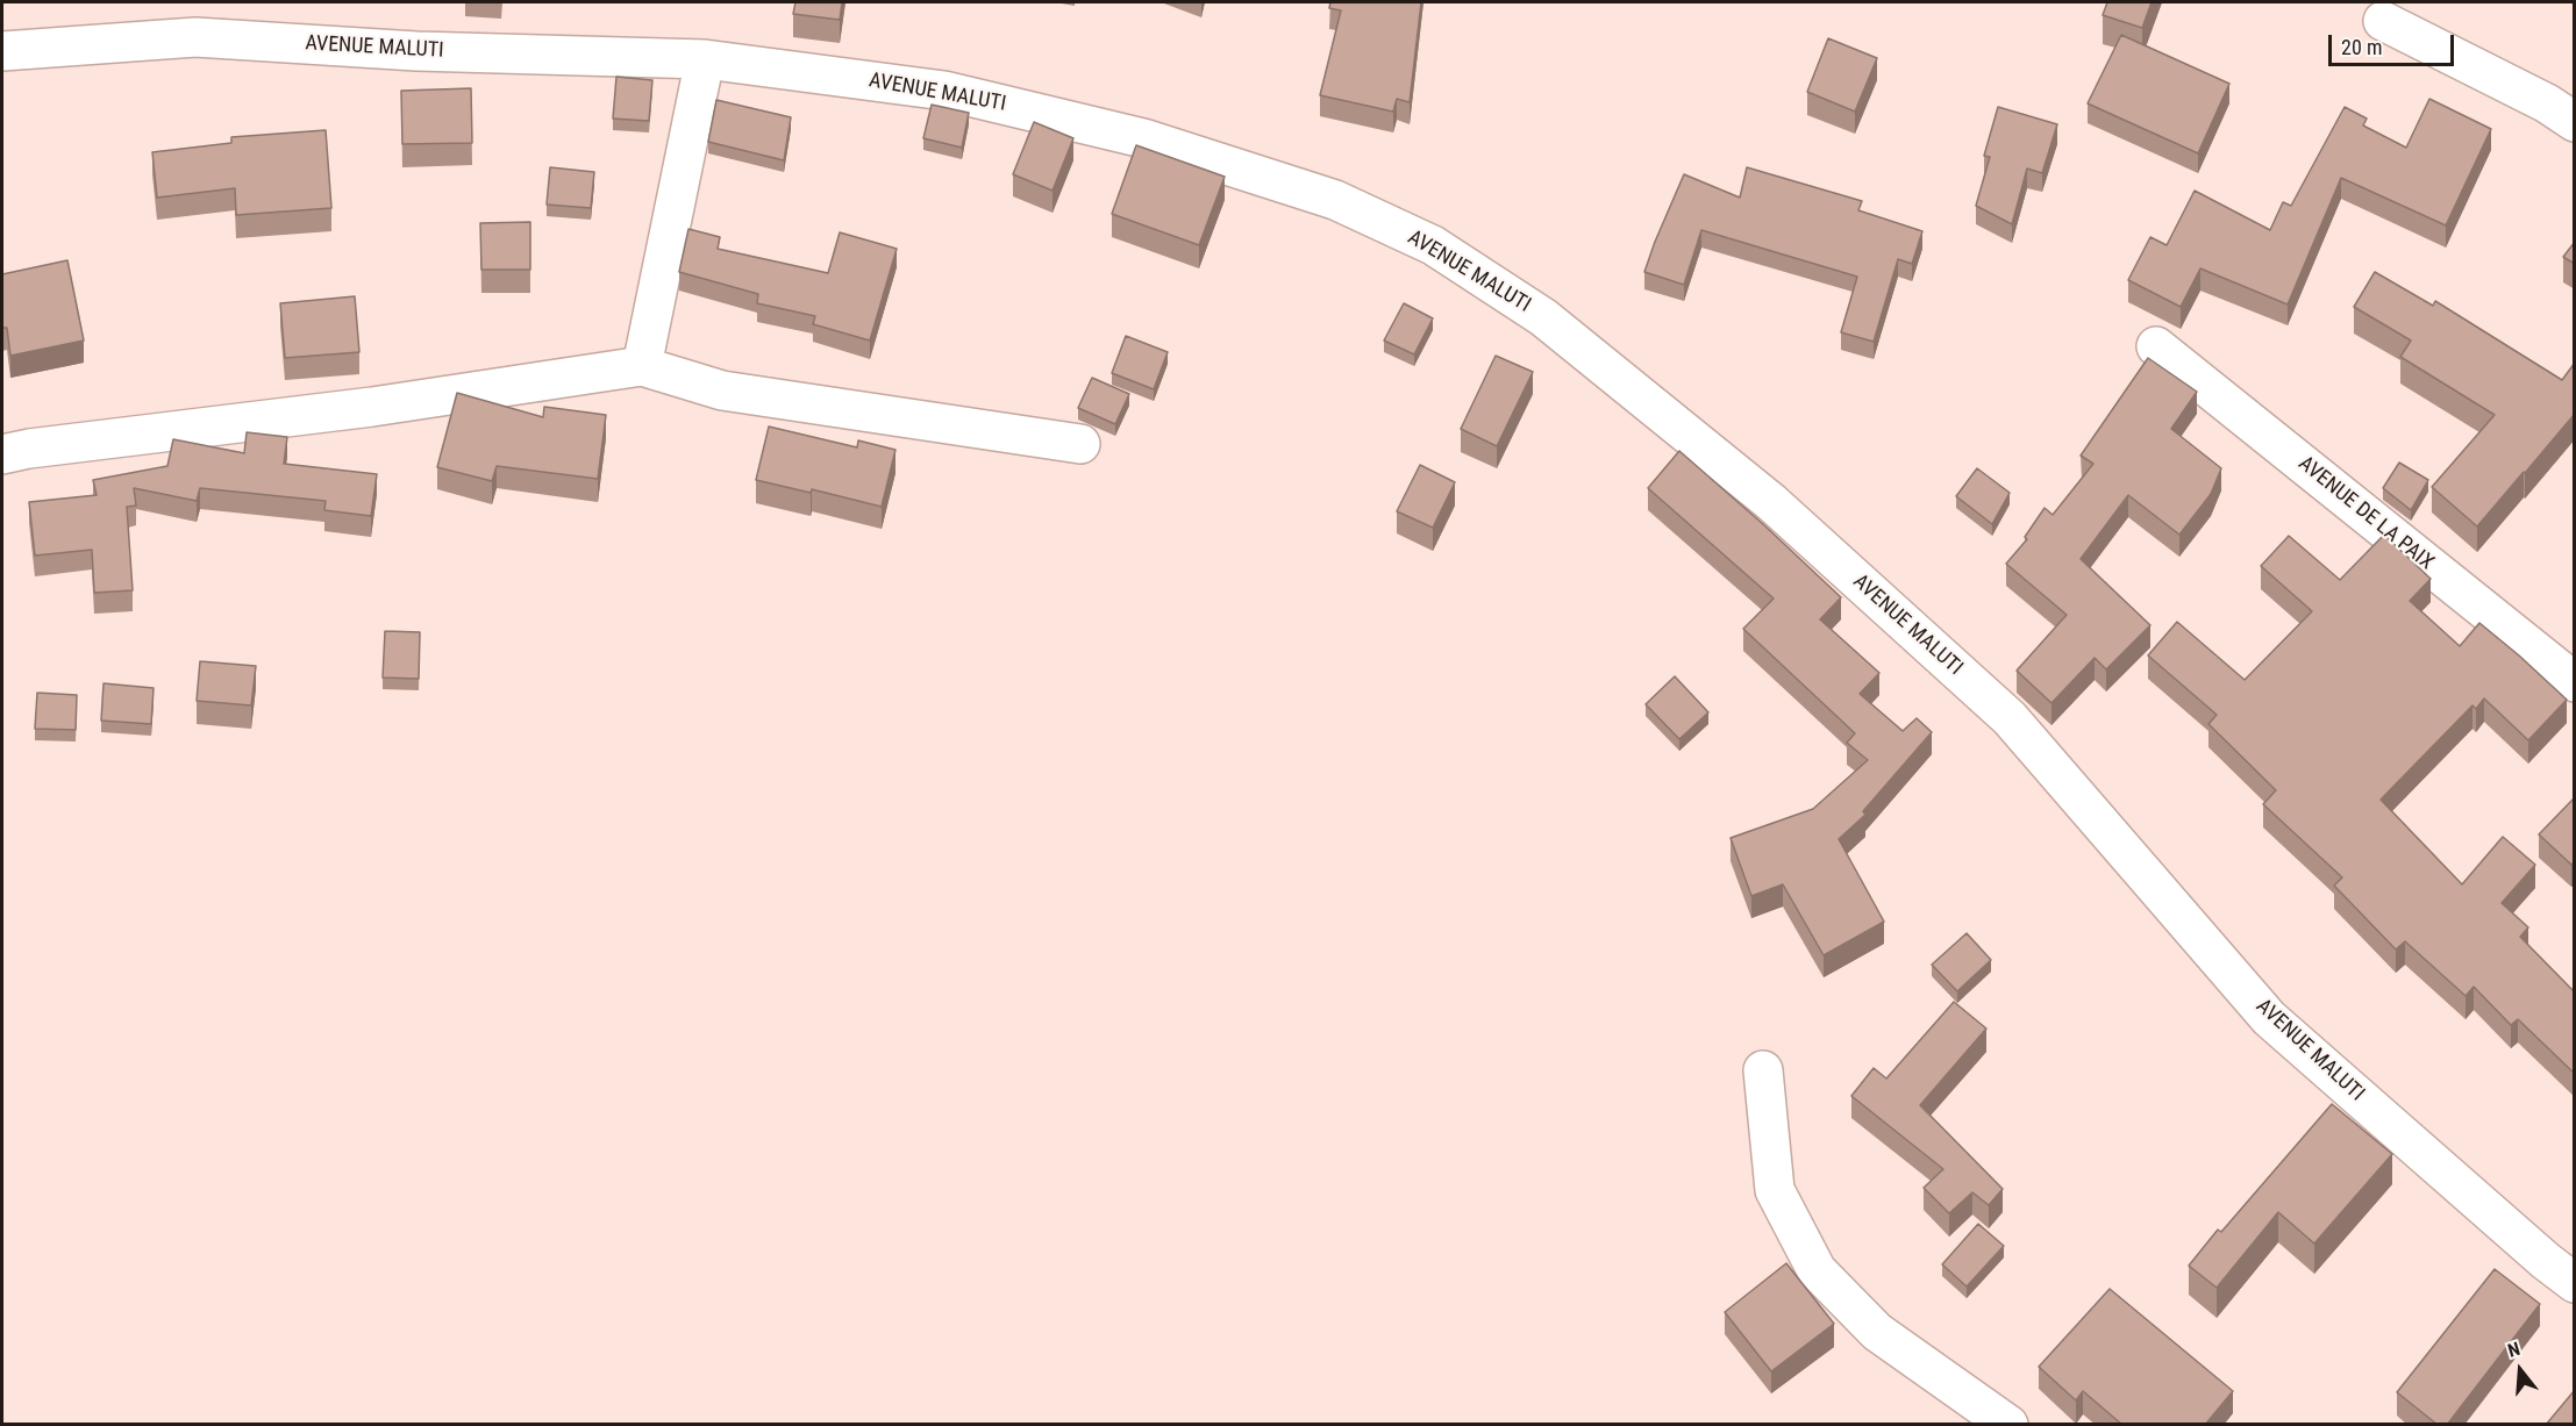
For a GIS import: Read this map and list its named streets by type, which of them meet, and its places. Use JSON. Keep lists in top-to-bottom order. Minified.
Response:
{"streets":{"street":["AVENUE MALUTI","AVENUE DE LA PAIX"]},"scale_bar":"20 m","north":"top"}
